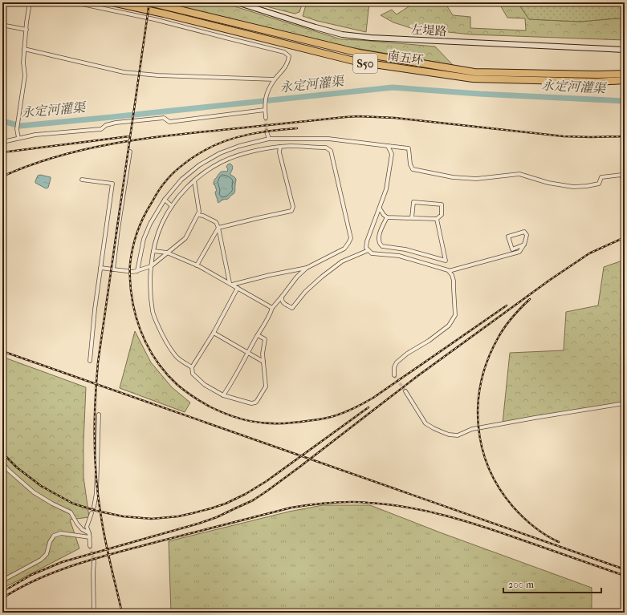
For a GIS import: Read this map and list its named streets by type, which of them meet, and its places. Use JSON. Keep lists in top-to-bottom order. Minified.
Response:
{"streets":{"highway":["南五环","S50"],"main road":["左堤路"]},"water":["永定河灌渠"],"scale_bar":"200 m"}
